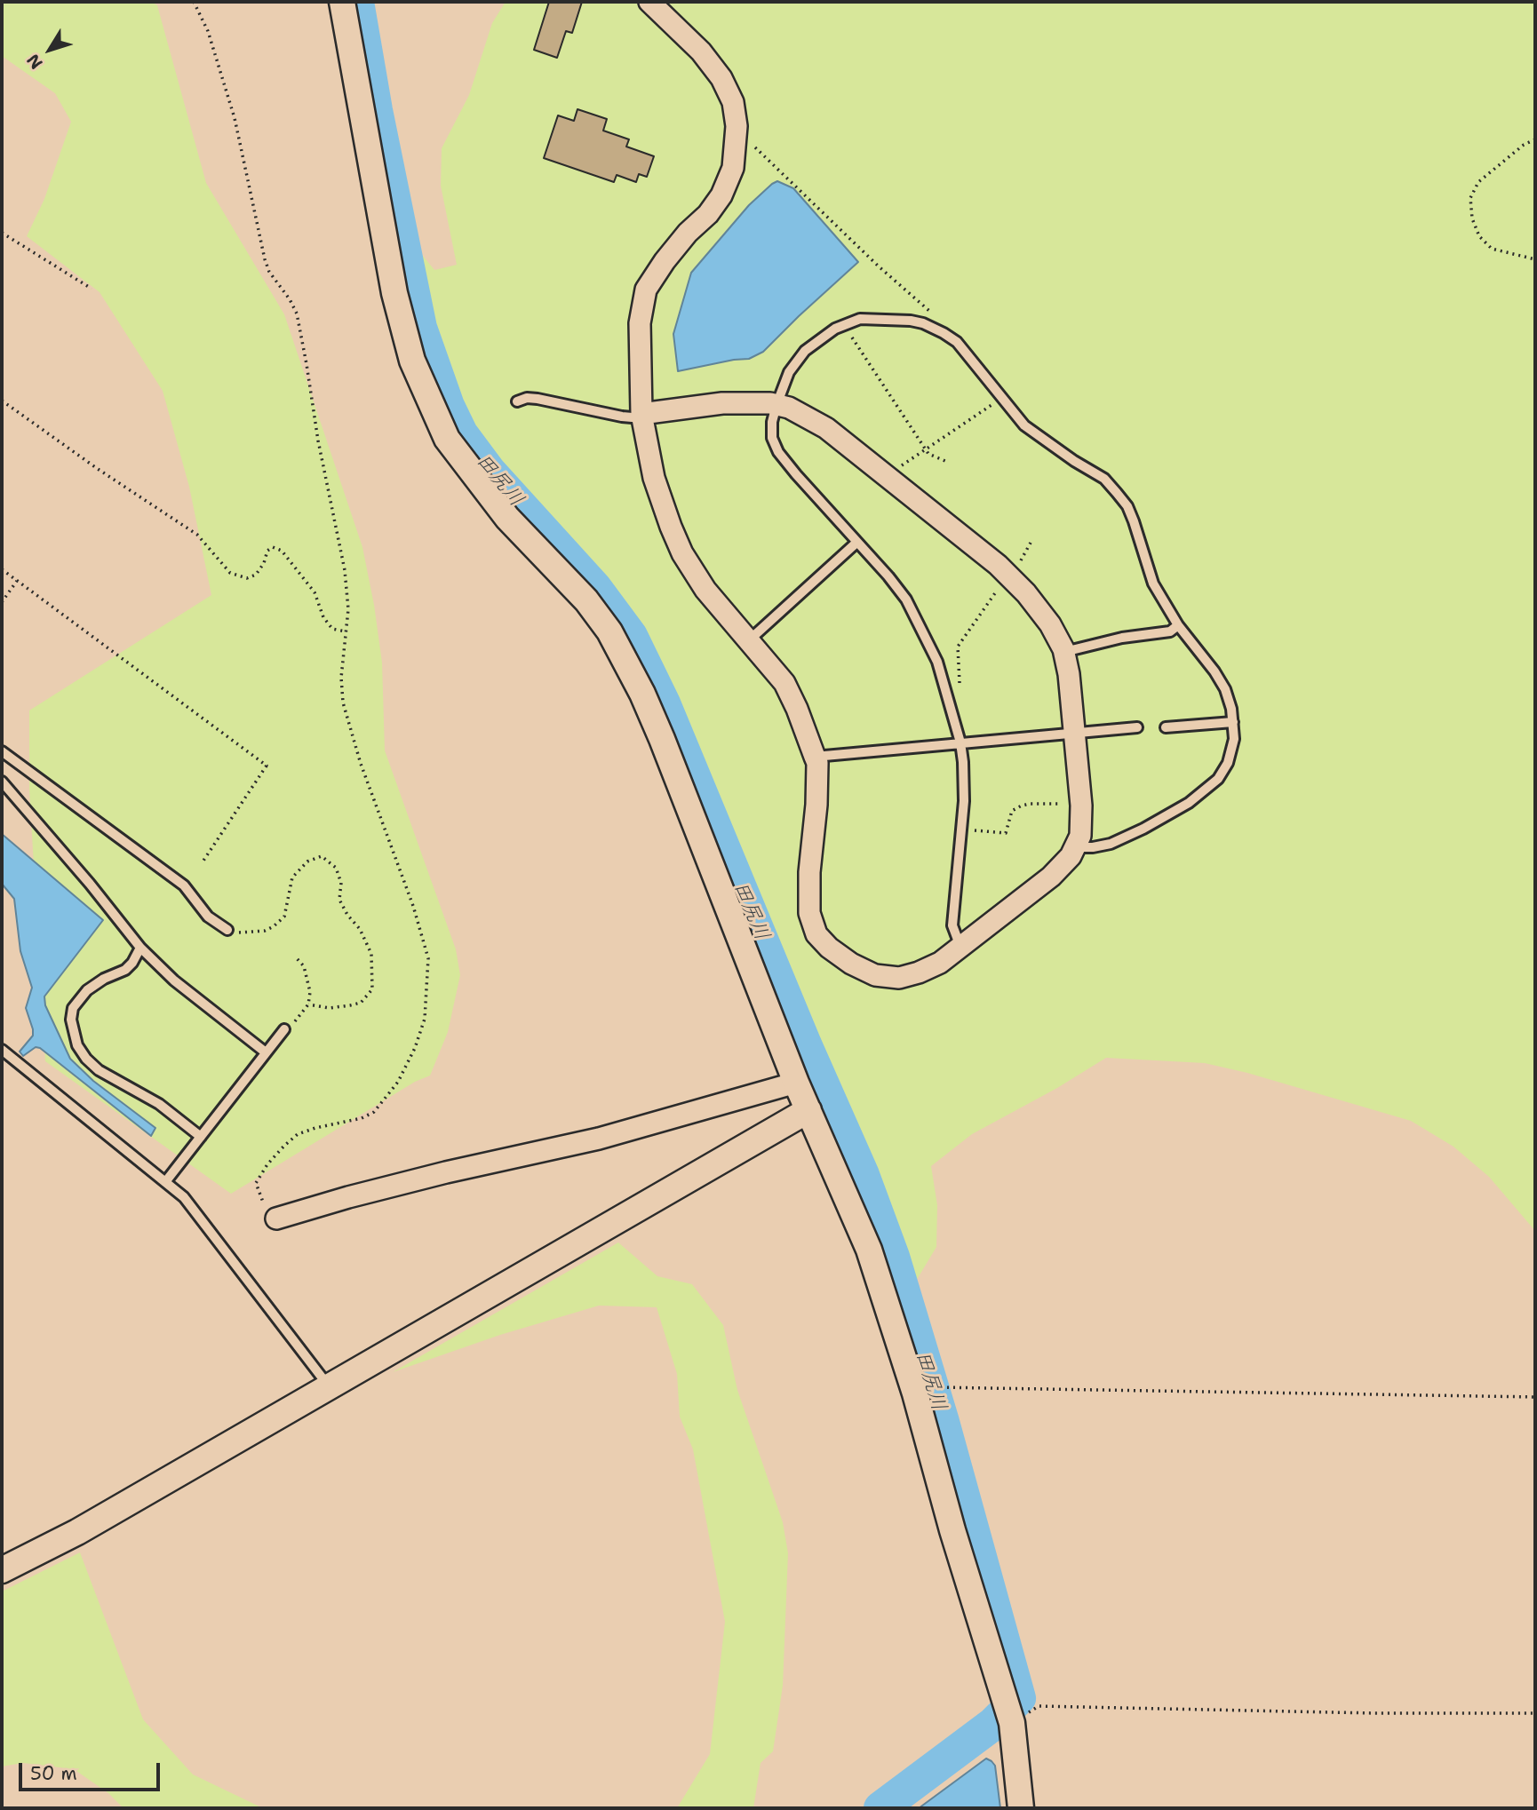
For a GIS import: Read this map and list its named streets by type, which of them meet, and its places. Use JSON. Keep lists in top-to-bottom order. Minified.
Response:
{"water":["田尻川"],"scale_bar":"50 m","north":"bottom left"}
